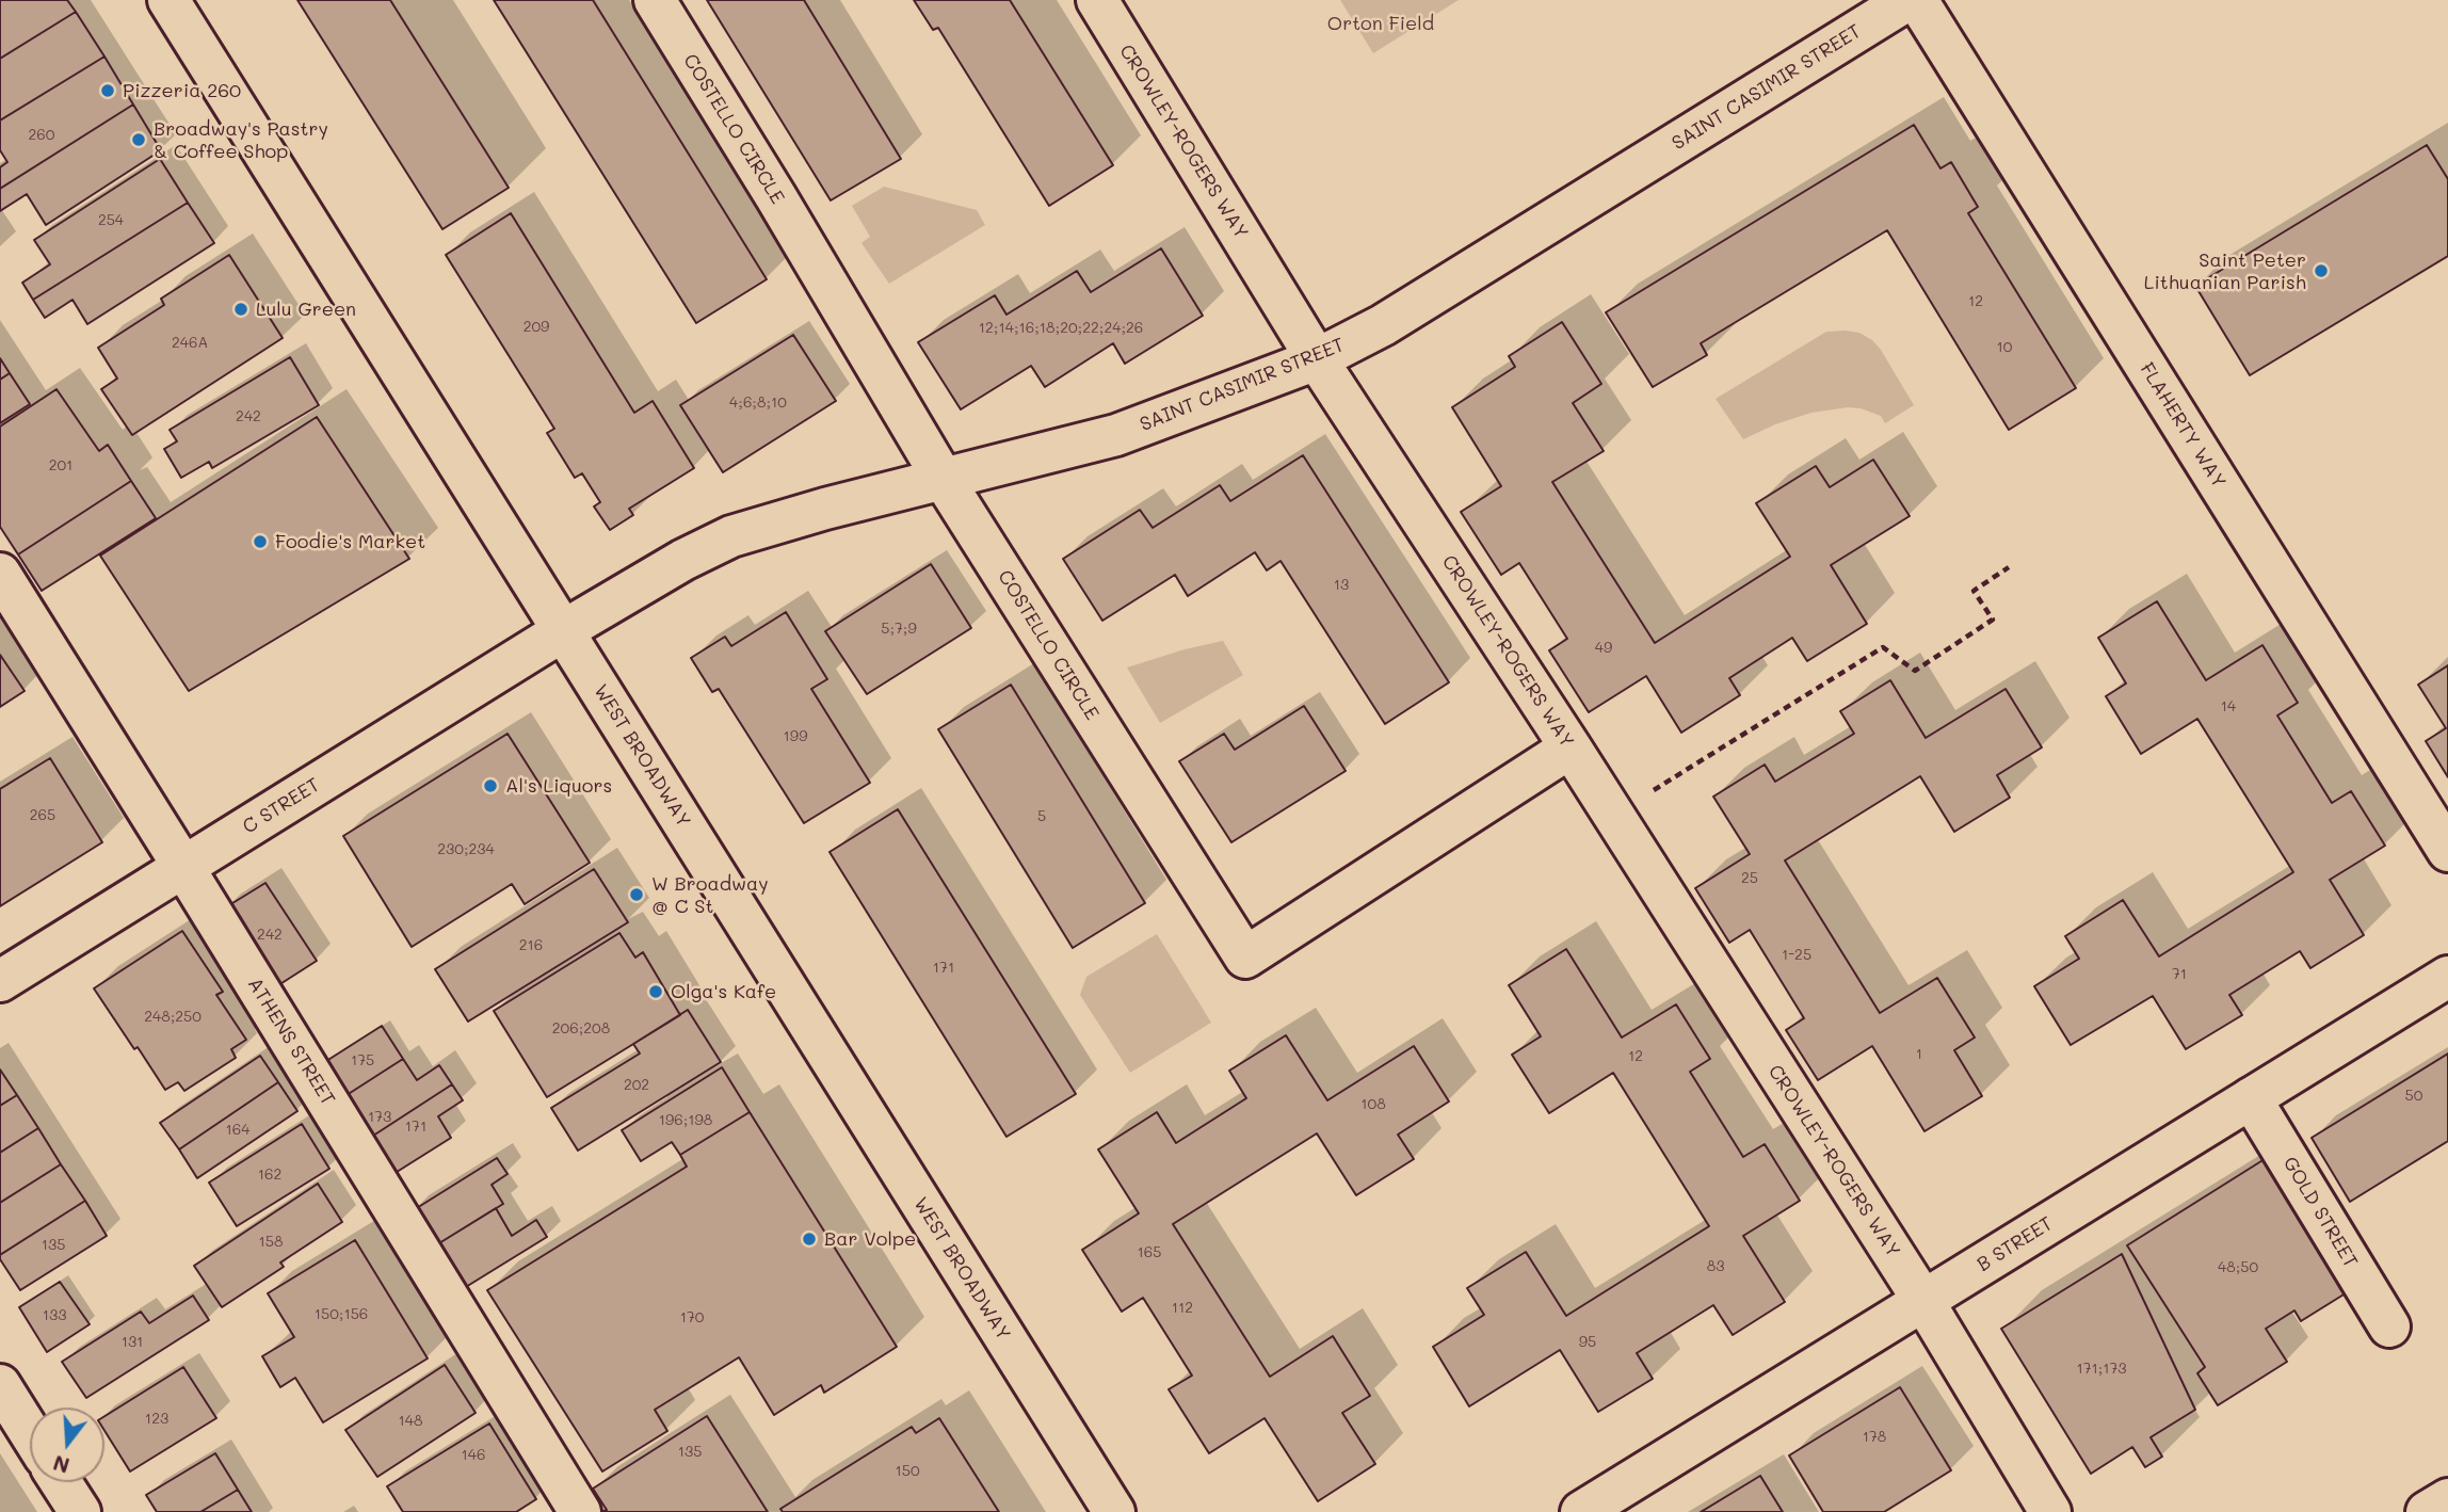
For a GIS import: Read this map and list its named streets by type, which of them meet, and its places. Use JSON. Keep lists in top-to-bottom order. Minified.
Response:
{"streets":{"street":["SAINT CASIMIR STREET","COSTELLO CIRCLE","CROWLEY-ROGERS WAY","FLAHERTY WAY","WEST BROADWAY","C STREET","ATHENS STREET","GOLD STREET","B STREET"]},"crossings":[["SAINT CASIMIR STREET","COSTELLO CIRCLE"],["SAINT CASIMIR STREET","CROWLEY-ROGERS WAY"],["SAINT CASIMIR STREET","WEST BROADWAY"],["SAINT CASIMIR STREET","C STREET"],["COSTELLO CIRCLE","CROWLEY-ROGERS WAY"],["CROWLEY-ROGERS WAY","B STREET"],["WEST BROADWAY","C STREET"],["C STREET","ATHENS STREET"],["GOLD STREET","B STREET"]],"parks":["Orton Field"],"places":["Pizzeria 260","Broadway's Pastry & Coffee Shop","Saint Peter Lithuanian Parish","Lulu Green","Foodie's Market","Al's Liquors","W Broadway @ C St","Olga's Kafe","Bar Volpe"],"house_numbers":["260","254","12","209","12;14;16;18;20;22;24;26","246A","10","4;6;8;10","242","201","13","5;7;9","49","14","199","265","5","230;234","25","242","216","1-25","171","71","248;250","206;208","1","12","175","202","50","108","173","196;198","171","164","162","158","135","165","83","48;50","112","150;156","133","170","131","95","171;173","123","148","178","135","146","150"],"north":"bottom"}
